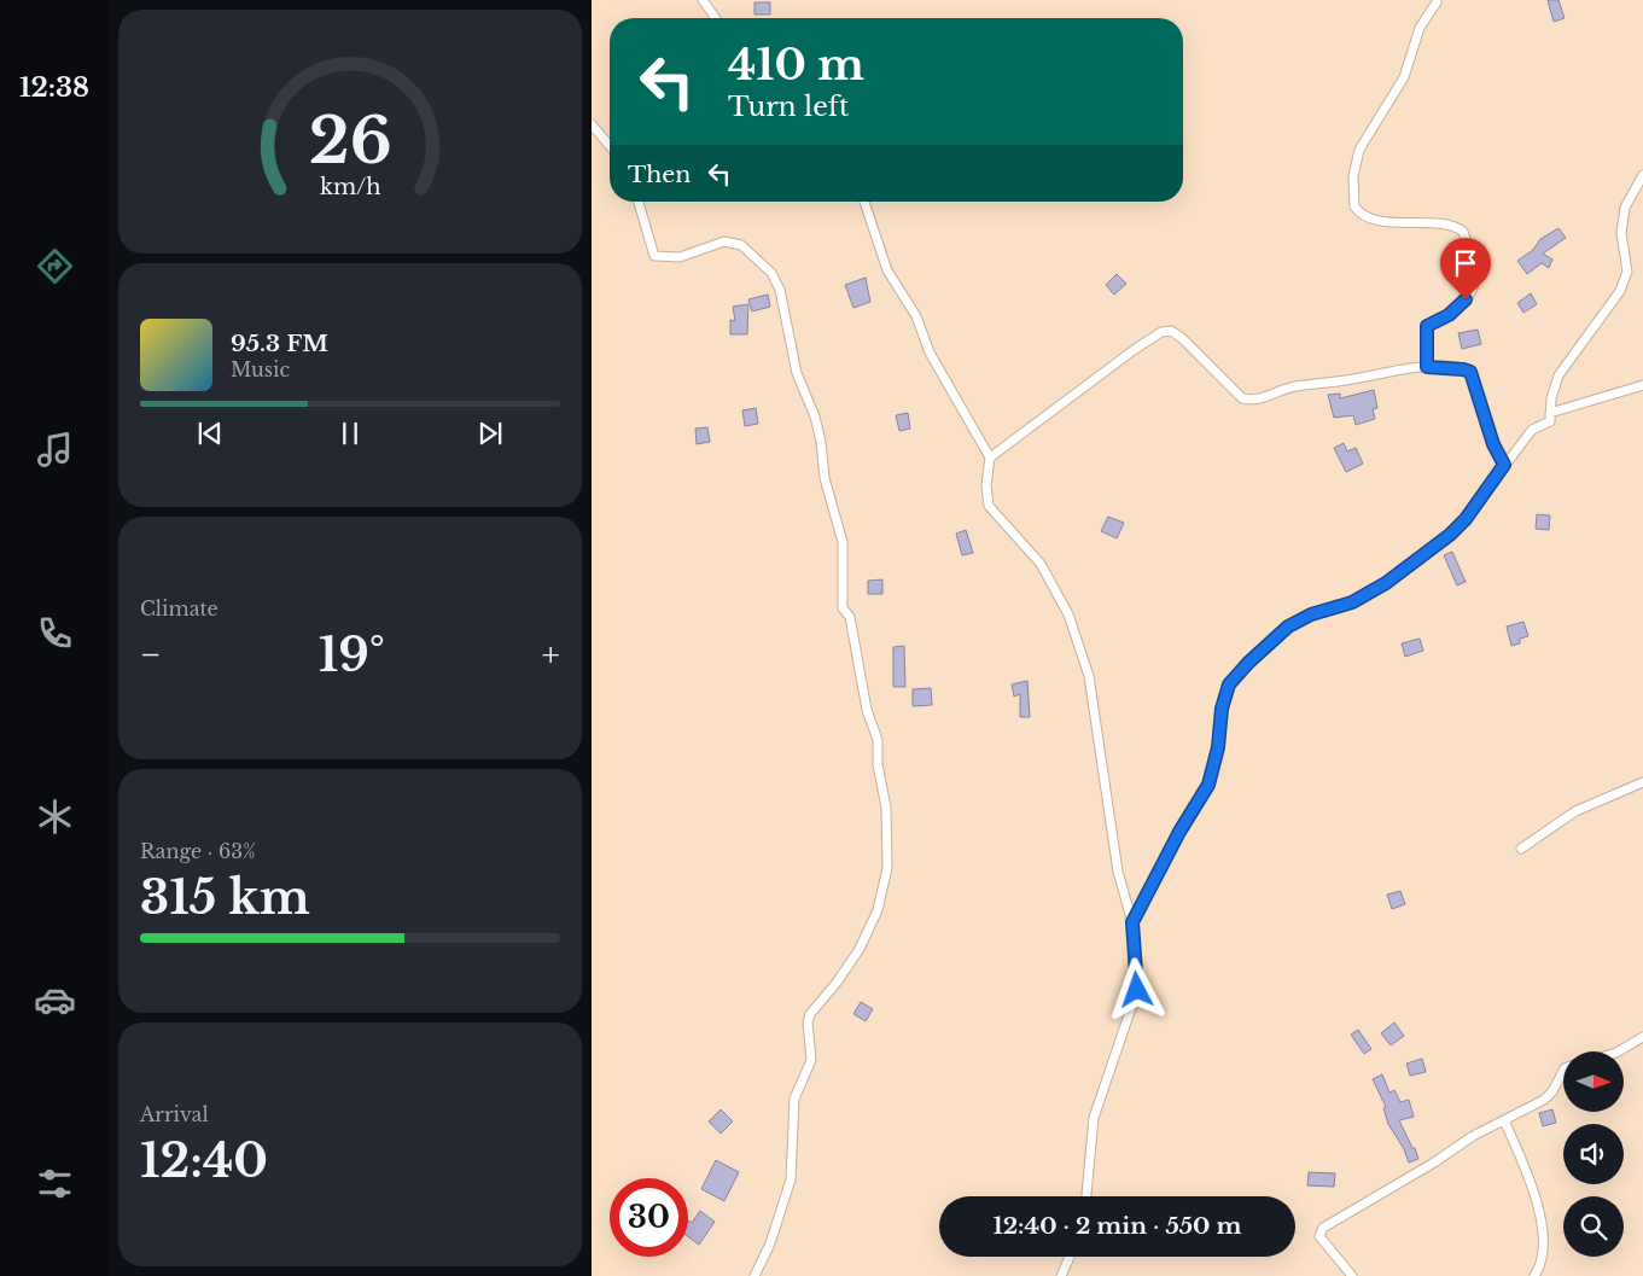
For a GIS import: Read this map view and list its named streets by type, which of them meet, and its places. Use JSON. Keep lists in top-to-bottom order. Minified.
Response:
{"north":"right","page":{"tabs":"12:38","turn":["410 m","Turn left"],"then":"Then","song":["95.3 FM","Music"],"tile":["Climate",["Range · 63%","315 km"],["Arrival","12:40"]],"heat":["−","19°","+"],"limit":"30","trip":"12:40 · 2 min · 550 m","gauge":["26","km/h"]}}
